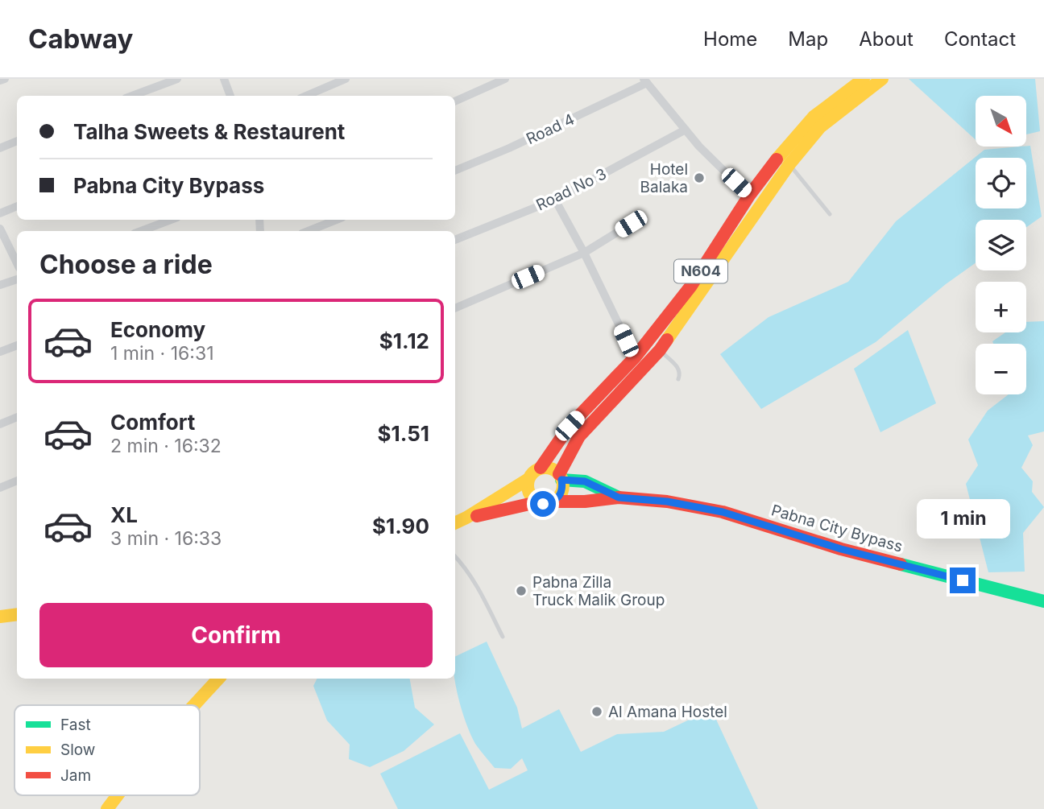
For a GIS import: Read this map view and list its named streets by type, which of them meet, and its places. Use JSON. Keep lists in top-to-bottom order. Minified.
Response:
{"streets":{"main road":["N604","Pabna City Bypass"],"street":["Road 4","Road No 3"]},"crossings":[["N604","Pabna City Bypass"]],"places":["Hotel Balaka","Pabna Zilla Truck Malik Group","Al Amana Hostel"],"legend":["Fast","Slow","Jam"],"north":"bottom right","page":{"header":"Cabway","nav":["Home","Map","About","Contact"],"map_buttons":["+","−"],"banner":["Talha Sweets & Restaurent","Pabna City Bypass"],"heading":"Choose a ride","list":[{"name":"Economy","note":"1 min · 16:31","value":"$1.12"},{"name":"Comfort","note":"2 min · 16:32","value":"$1.51"},{"name":"XL","note":"3 min · 16:33","value":"$1.90"}],"bubble":"1 min","buttons":"Confirm"}}
